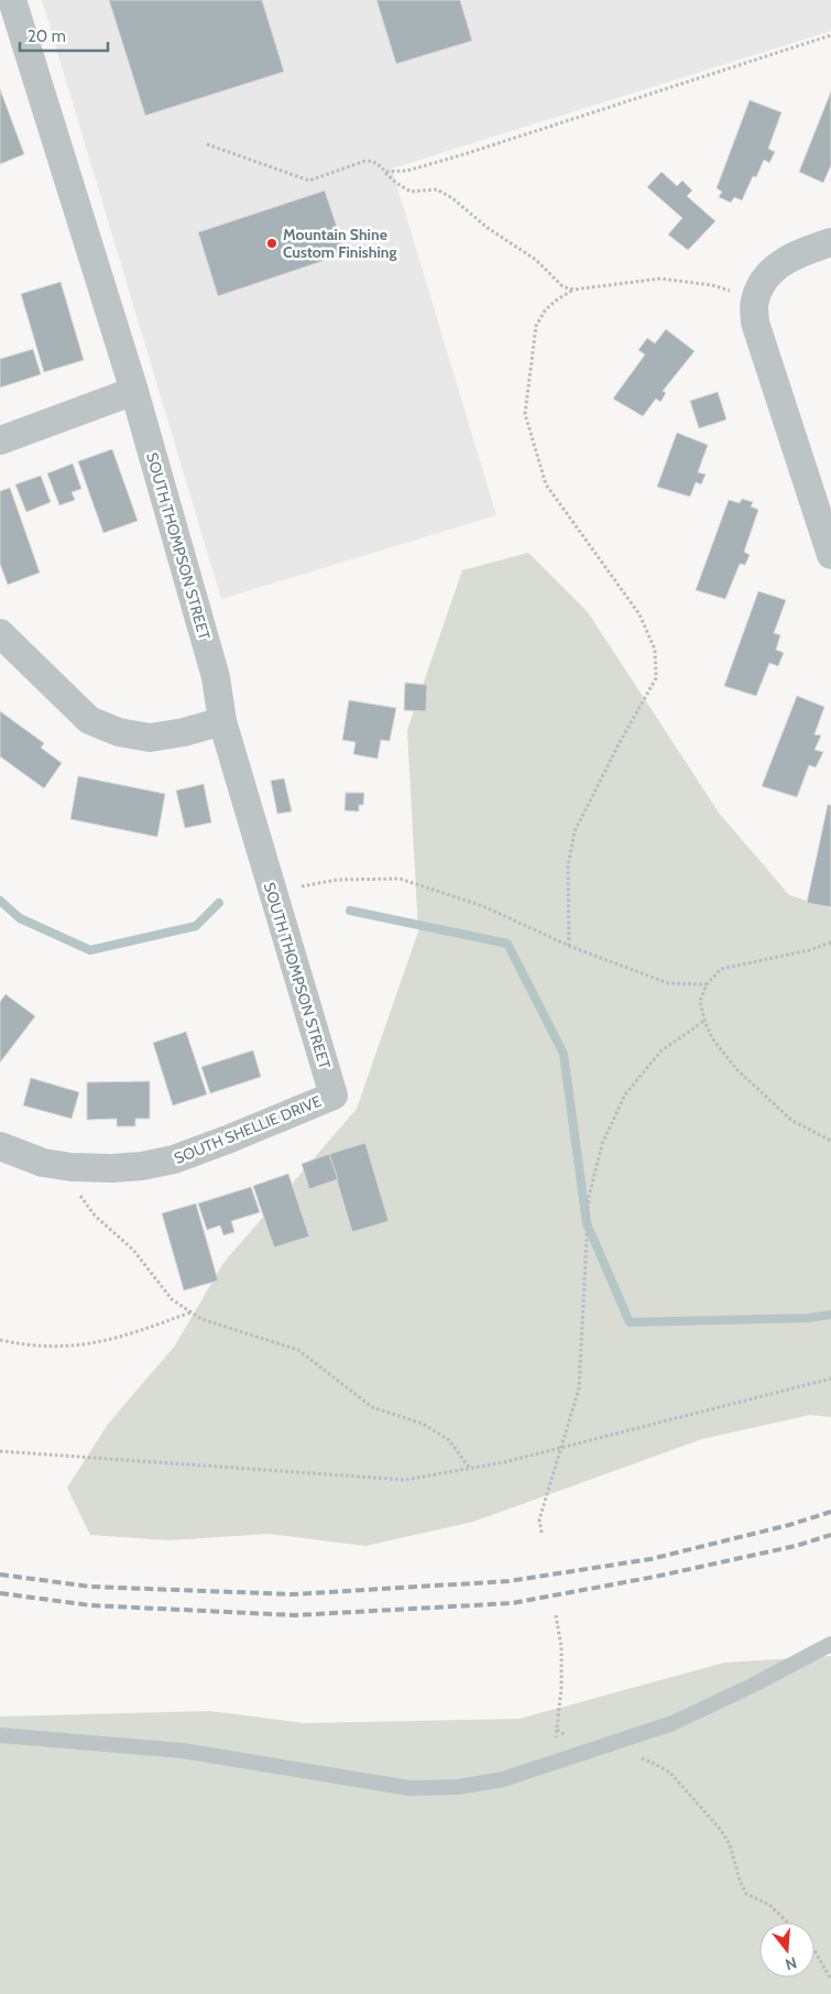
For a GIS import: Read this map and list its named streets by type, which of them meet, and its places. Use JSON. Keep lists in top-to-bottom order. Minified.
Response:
{"streets":{"street":["SOUTH THOMPSON STREET","SOUTH SHELLIE DRIVE"]},"crossings":[["SOUTH THOMPSON STREET","SOUTH SHELLIE DRIVE"]],"places":["Mountain Shine Custom Finishing"],"scale_bar":"20 m","north":"bottom"}
